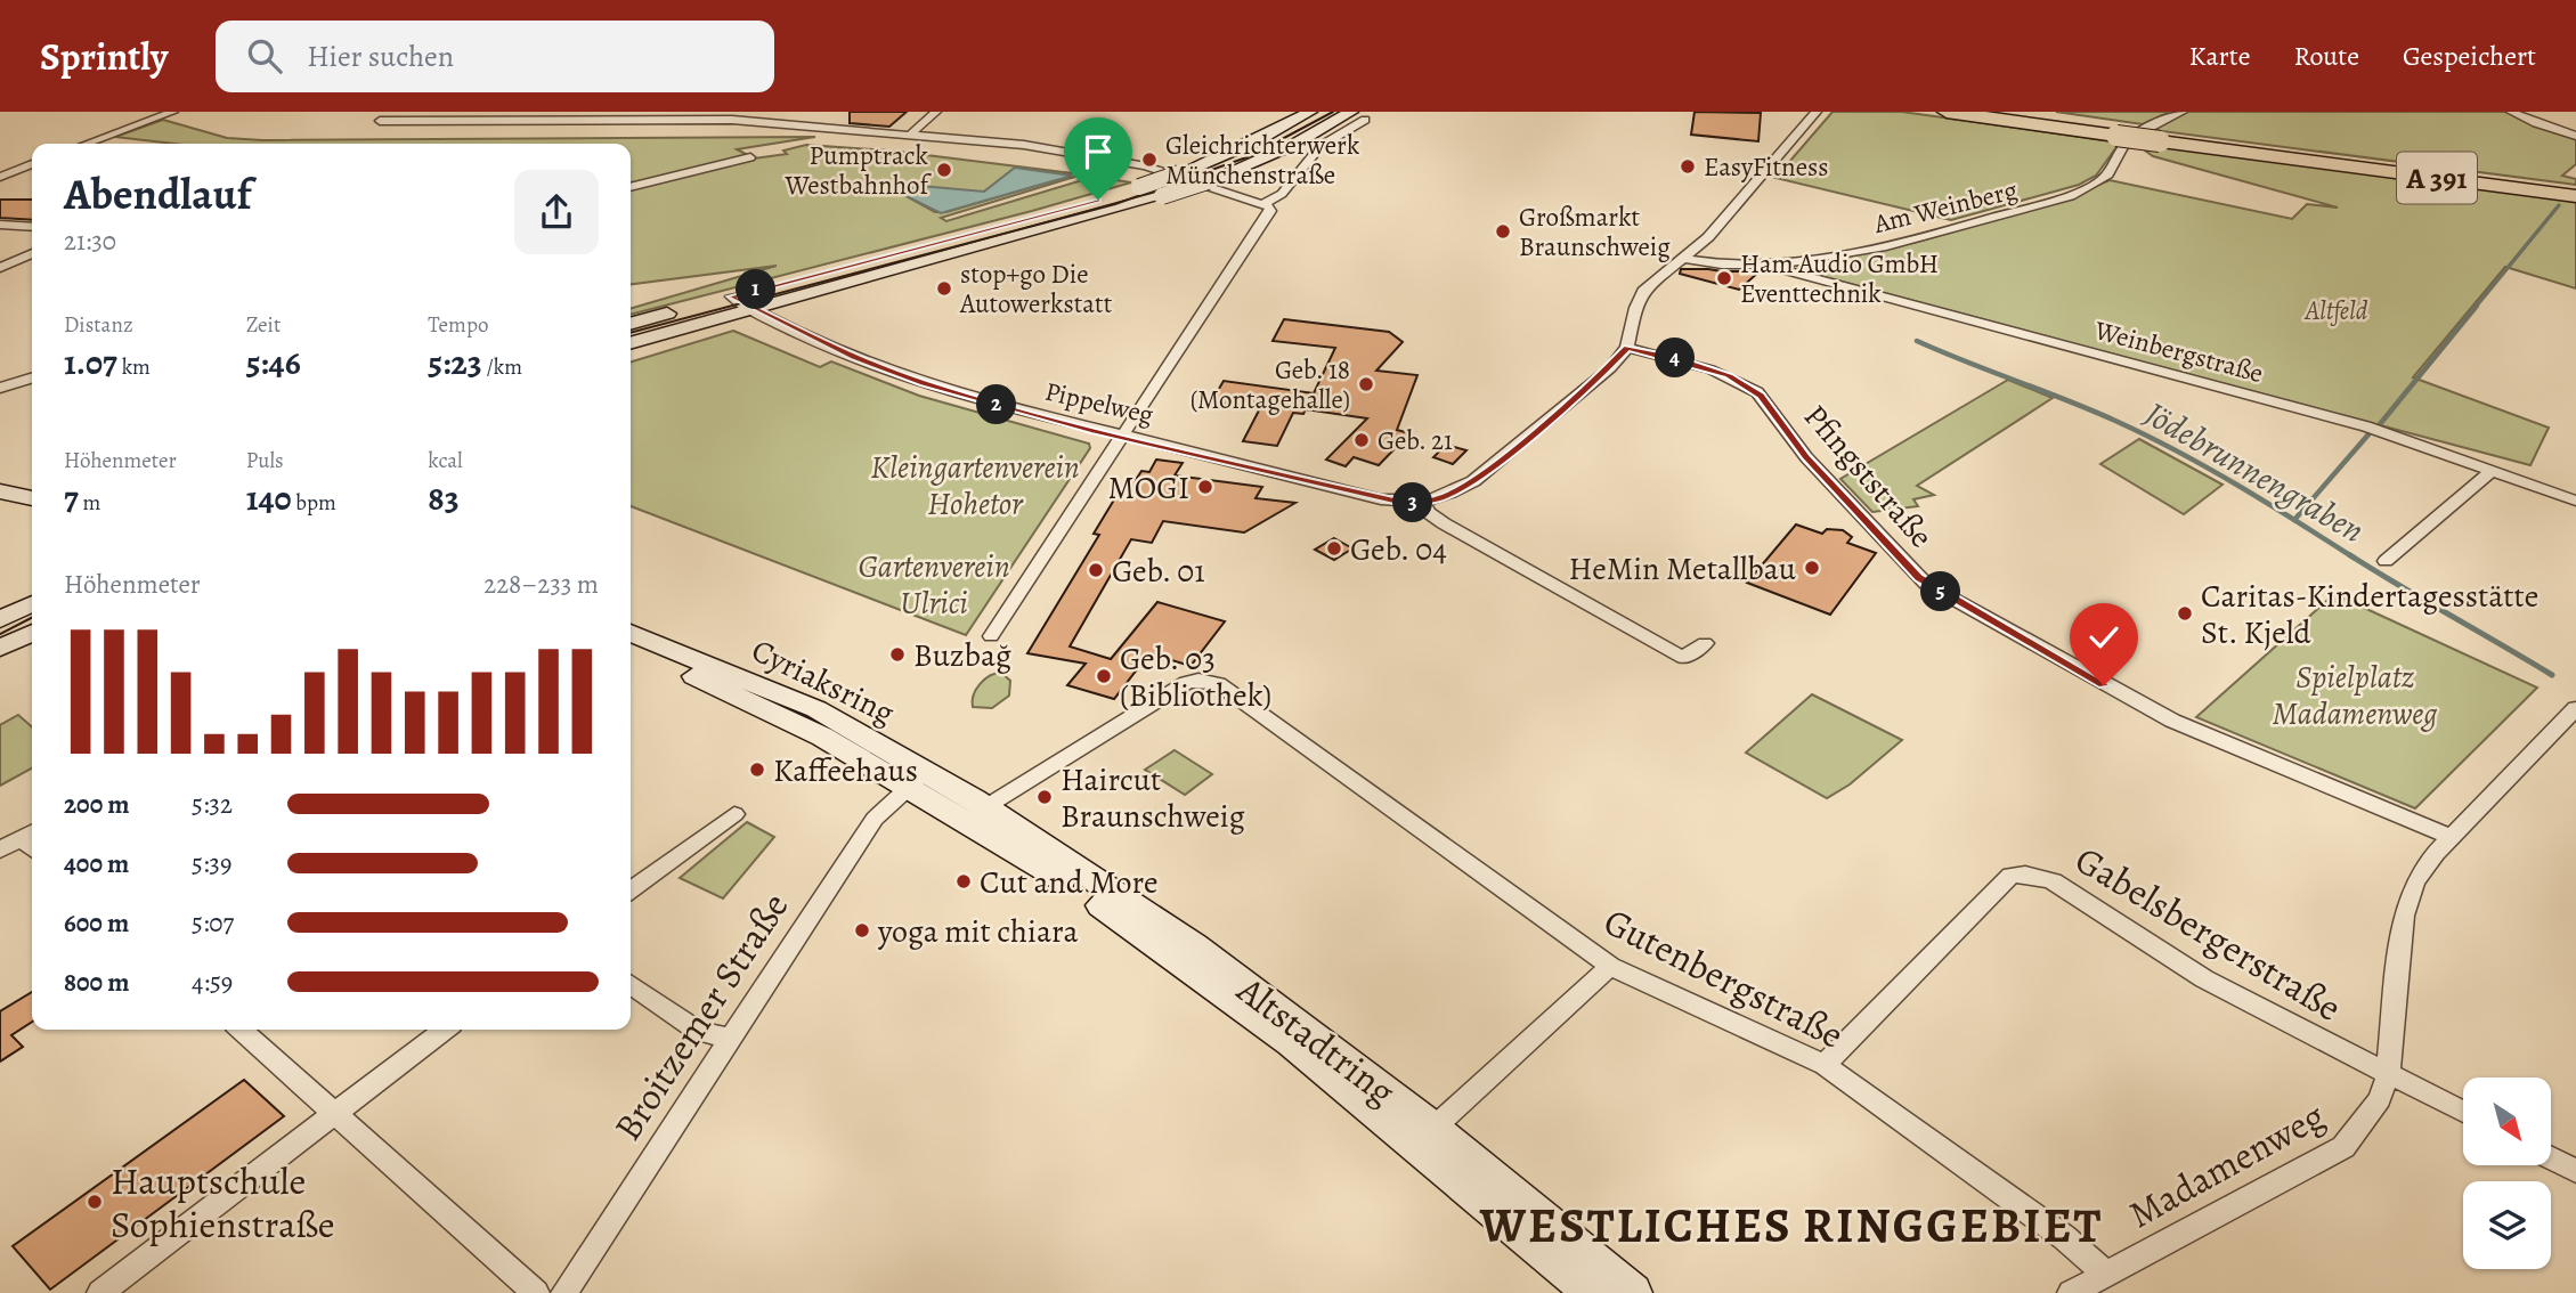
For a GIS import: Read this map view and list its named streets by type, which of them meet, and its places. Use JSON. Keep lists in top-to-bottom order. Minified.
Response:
{"streets":{"highway":["A 391"],"main road":["Cyriaksring","Altstadtring"],"street":["Am Weinberg","Weinbergstraße","Pippelweg","Pfingststraße","Gabelsbergerstraße","Gutenbergstraße","Broitzemer Straße","Madamenweg"]},"crossings":[["Am Weinberg","Weinbergstraße"],["Pippelweg","Pfingststraße"],["Pfingststraße","Madamenweg"],["Cyriaksring","Gutenbergstraße"],["Cyriaksring","Broitzemer Straße"],["Cyriaksring","Altstadtring"],["Gabelsbergerstraße","Gutenbergstraße"],["Gabelsbergerstraße","Madamenweg"],["Gutenbergstraße","Altstadtring"],["Gutenbergstraße","Madamenweg"]],"districts":["WESTLICHES RINGGEBIET"],"water":["Jödebrunnengraben"],"parks":["Altfeld","Kleingartenverein Hohetor","Gartenverein Ulrici","Spielplatz Madamenweg"],"places":["Gleichrichterwerk Münchenstraße","EasyFitness","Pumptrack Westbahnhof","Großmarkt Braunschweig","Ham Audio GmbH Eventtechnik","stop+go Die Autowerkstatt","Geb. 18 (Montagehalle)","Geb. 21","MOGI","Geb. 04","HeMin Metallbau","Geb. 01","Caritas-Kindertagesstätte St. Kjeld","Buzbağ","Geb. 03 (Bibliothek)","Kaffeehaus","Haircut Braunschweig","Cut and More","yoga mit chiara","Hauptschule Sophienstraße"],"north":"bottom right","page":{"header":"Sprintly","search":"Hier suchen","nav":["Karte","Route","Gespeichert"],"heading":["Abendlauf","21:30"],"pins":["1","4","2","3","5"],"stats":[["Distanz","1.07 km"],["Zeit","5:46"],["Tempo","5:23 /km"],["Höhenmeter","7 m"],["Puls","140 bpm"],["kcal","83"]],"chart":["Höhenmeter","228–233 m"],"list":[{"name":"200 m","note":"5:32"},{"name":"400 m","note":"5:39"},{"name":"600 m","note":"5:07"},{"name":"800 m","note":"4:59"}]}}
